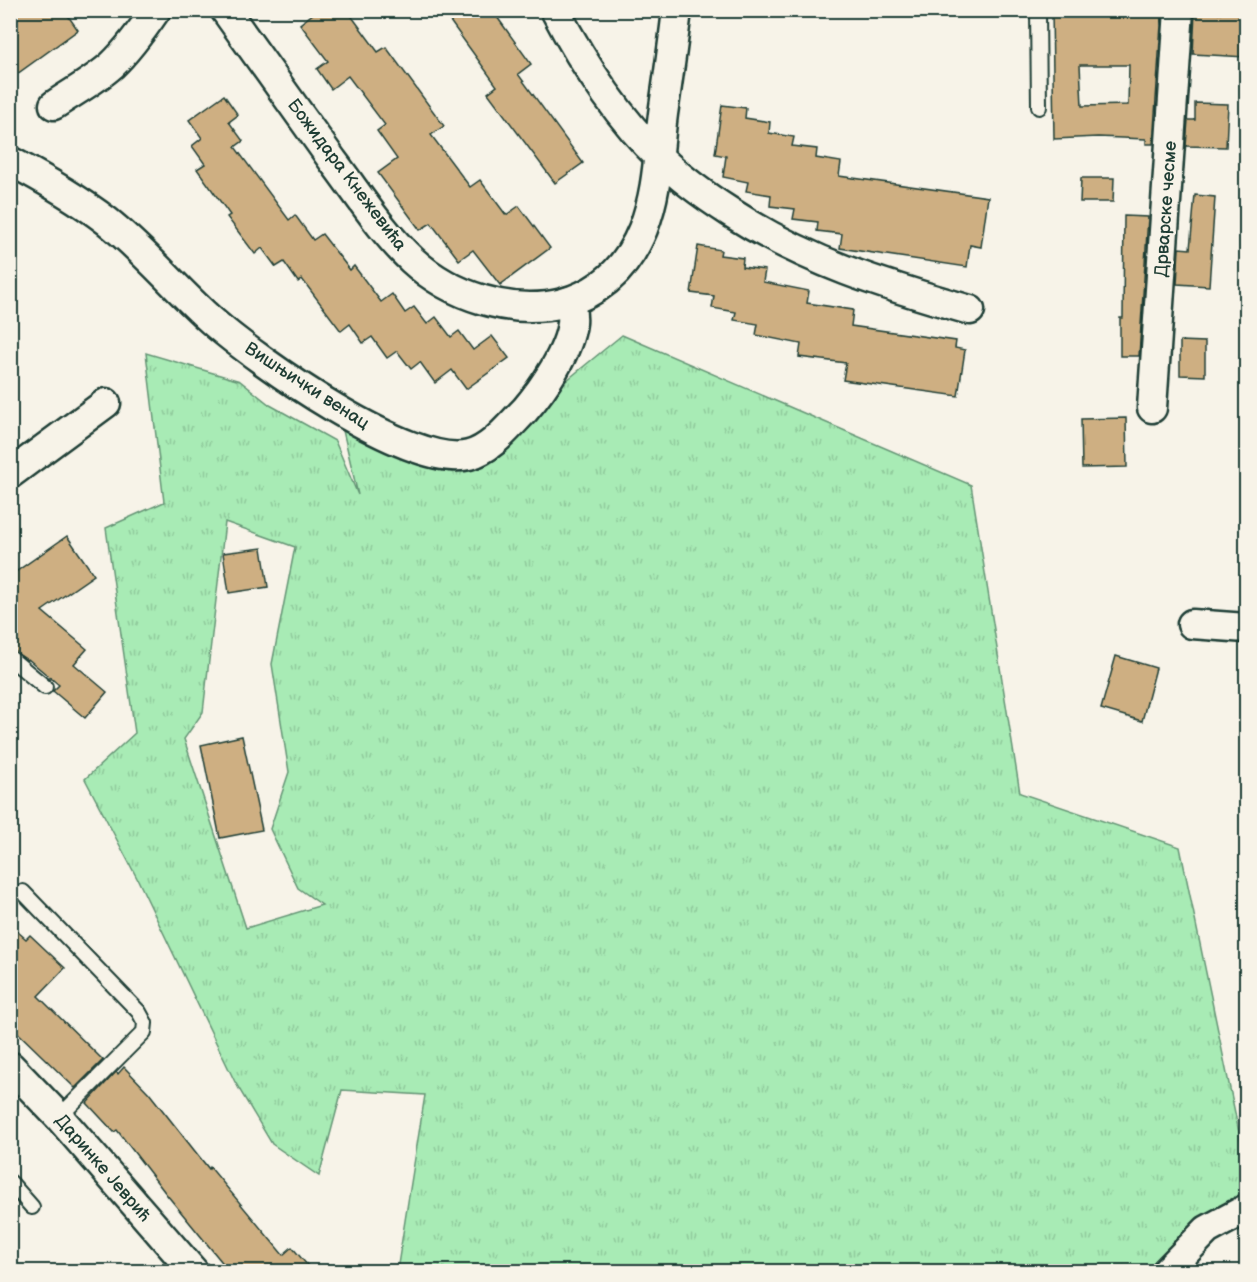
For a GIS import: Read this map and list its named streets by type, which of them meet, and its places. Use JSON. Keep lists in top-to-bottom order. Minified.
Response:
{"streets":{"street":["Божидара Кнежевића","Дрварске чесме","Вишњички венац","Даринке Јеврић"]},"crossings":[["Божидара Кнежевића","Вишњички венац"]]}
